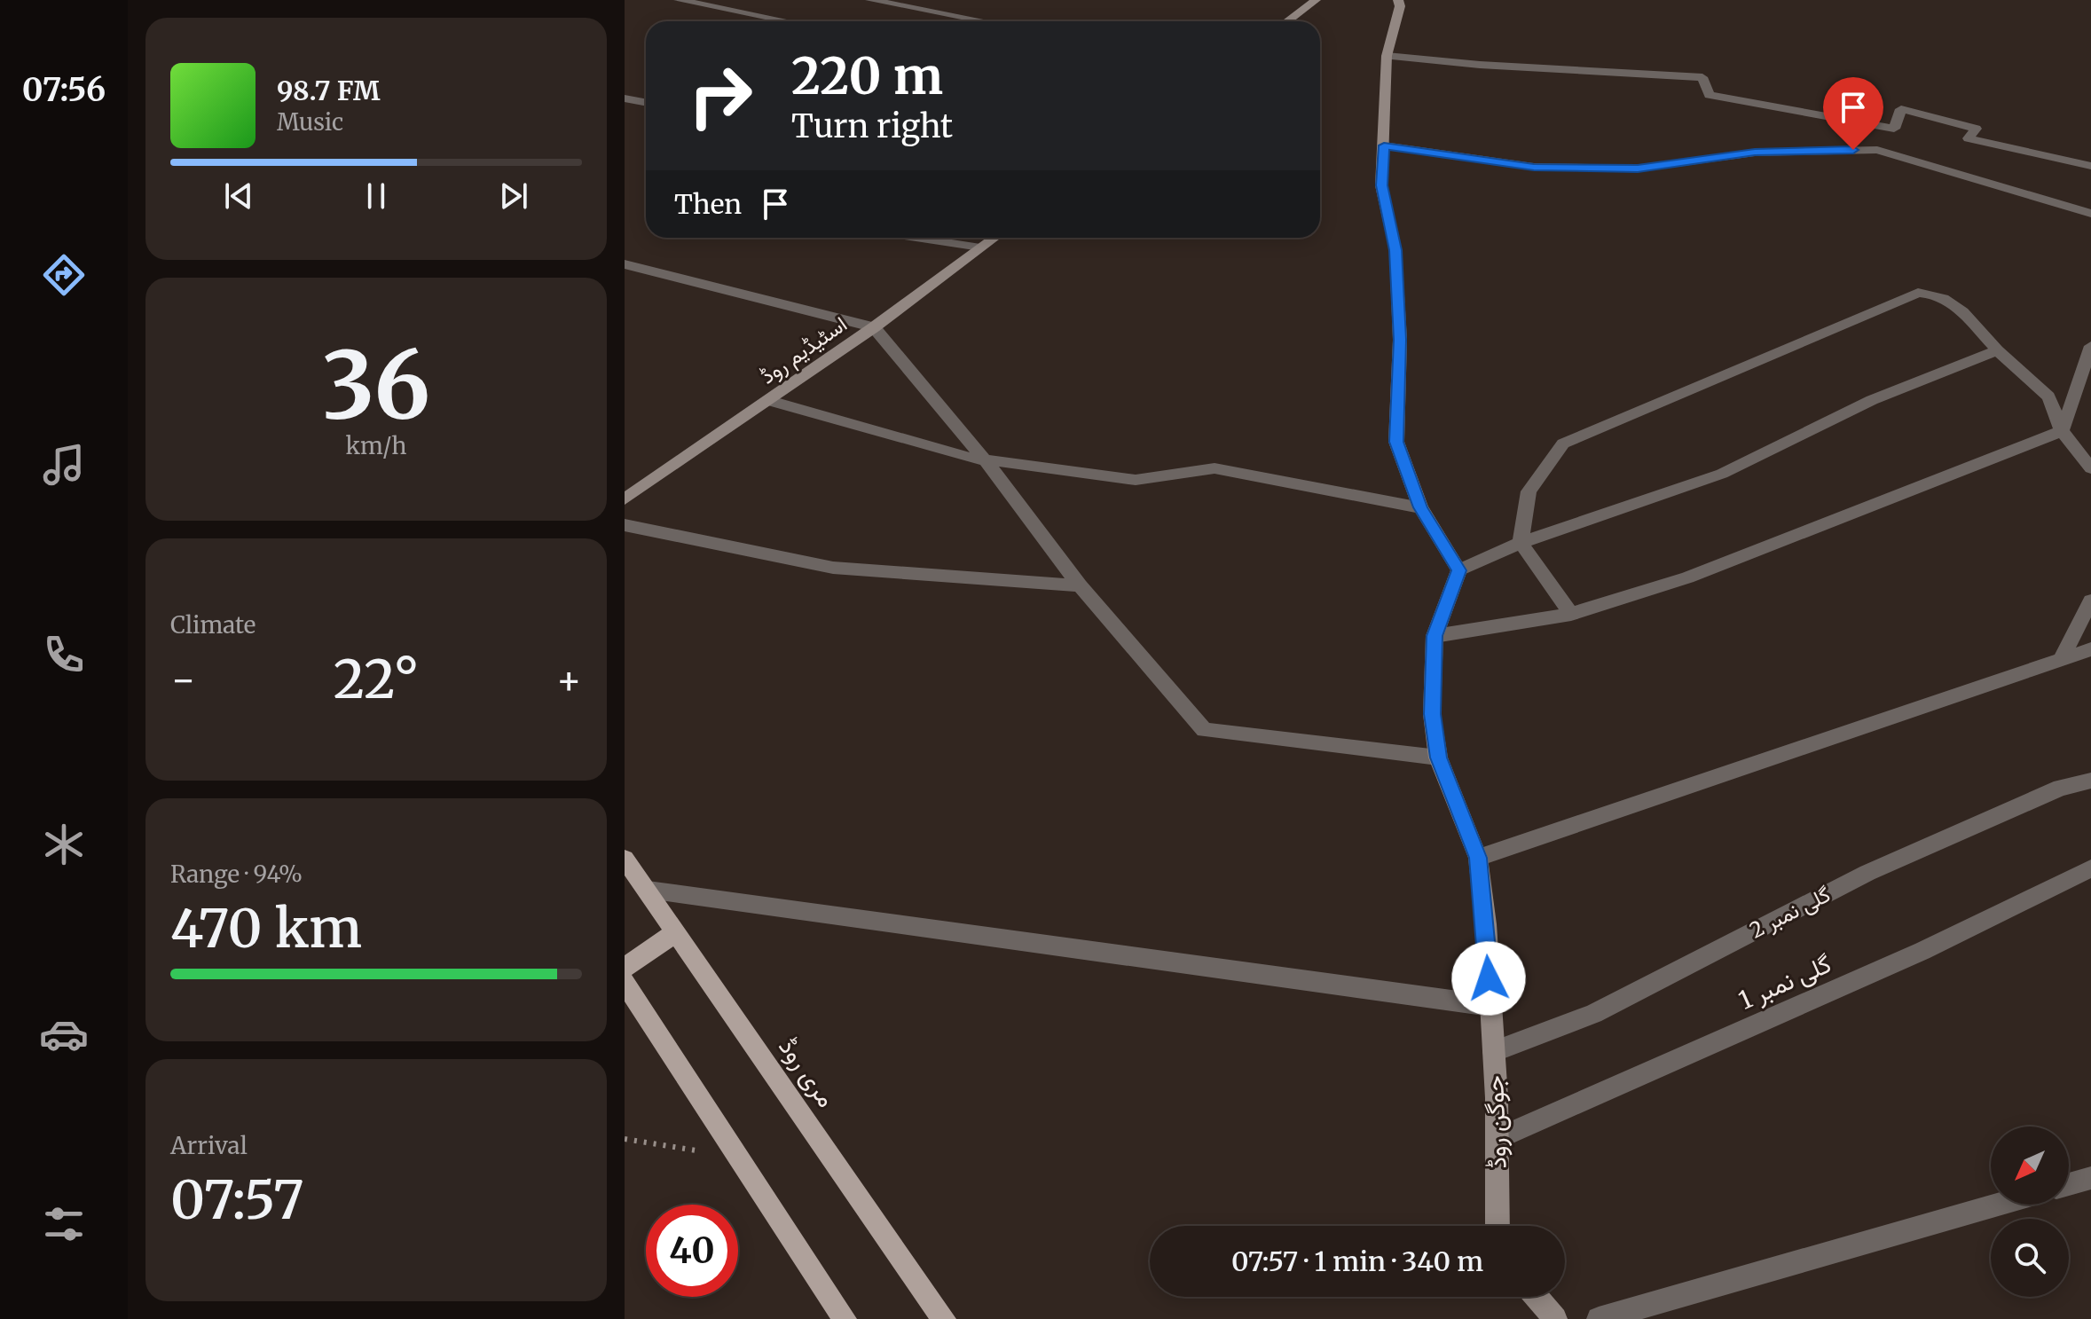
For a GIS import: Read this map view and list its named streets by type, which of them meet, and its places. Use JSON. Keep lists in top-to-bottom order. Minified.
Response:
{"streets":{"main road":["مری روڈ"],"street":["اسٹیڈیم روڈ","گلی نمبر 2","گلی نمبر 1","جوگن روڈ"]},"crossings":[["گلی نمبر 2","جوگن روڈ"],["گلی نمبر 1","جوگن روڈ"]],"north":"bottom left","page":{"tabs":"07:56","turn":["220 m","Turn right"],"song":["98.7 FM","Music"],"then":"Then","tile":[["36","km/h"],"Climate",["Range · 94%","470 km"],["Arrival","07:57"]],"heat":["−","22°","+"],"limit":"40","trip":"07:57 · 1 min · 340 m"}}
